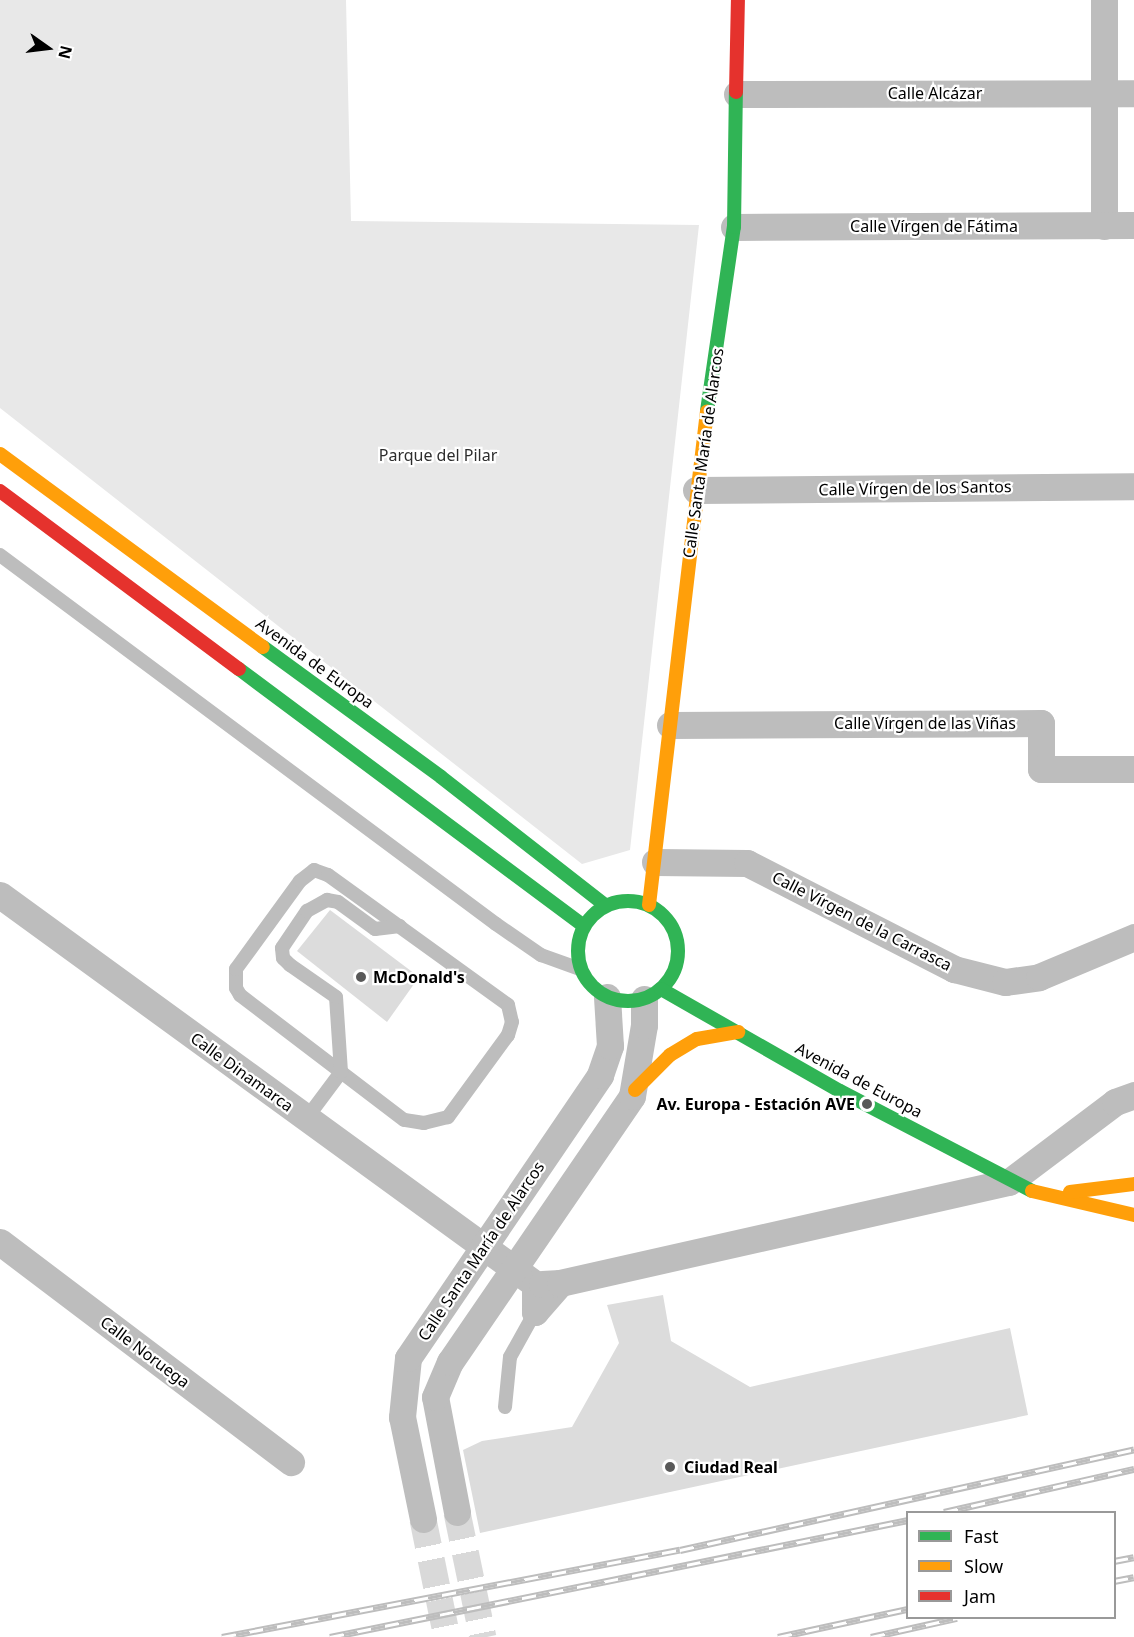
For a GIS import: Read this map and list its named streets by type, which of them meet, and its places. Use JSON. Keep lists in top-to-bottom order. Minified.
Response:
{"streets":{"main road":["Calle Santa María de Alarcos","Avenida de Europa"],"street":["Calle Alcázar","Calle Vírgen de Fátima","Calle Vírgen de los Santos","Calle Vírgen de las Viñas","Calle Vírgen de la Carrasca","Calle Dinamarca","Calle Noruega"]},"crossings":[["Calle Alcázar","Calle Santa María de Alarcos"],["Calle Vírgen de Fátima","Calle Santa María de Alarcos"],["Calle Santa María de Alarcos","Calle Vírgen de los Santos"],["Calle Santa María de Alarcos","Avenida de Europa"],["Calle Santa María de Alarcos","Calle Vírgen de las Viñas"],["Calle Santa María de Alarcos","Calle Vírgen de la Carrasca"],["Calle Santa María de Alarcos","Calle Dinamarca"]],"parks":["Parque del Pilar"],"places":["McDonald's","Av. Europa - Estación AVE","Ciudad Real"],"legend":["Fast","Slow","Jam"],"north":"right"}
